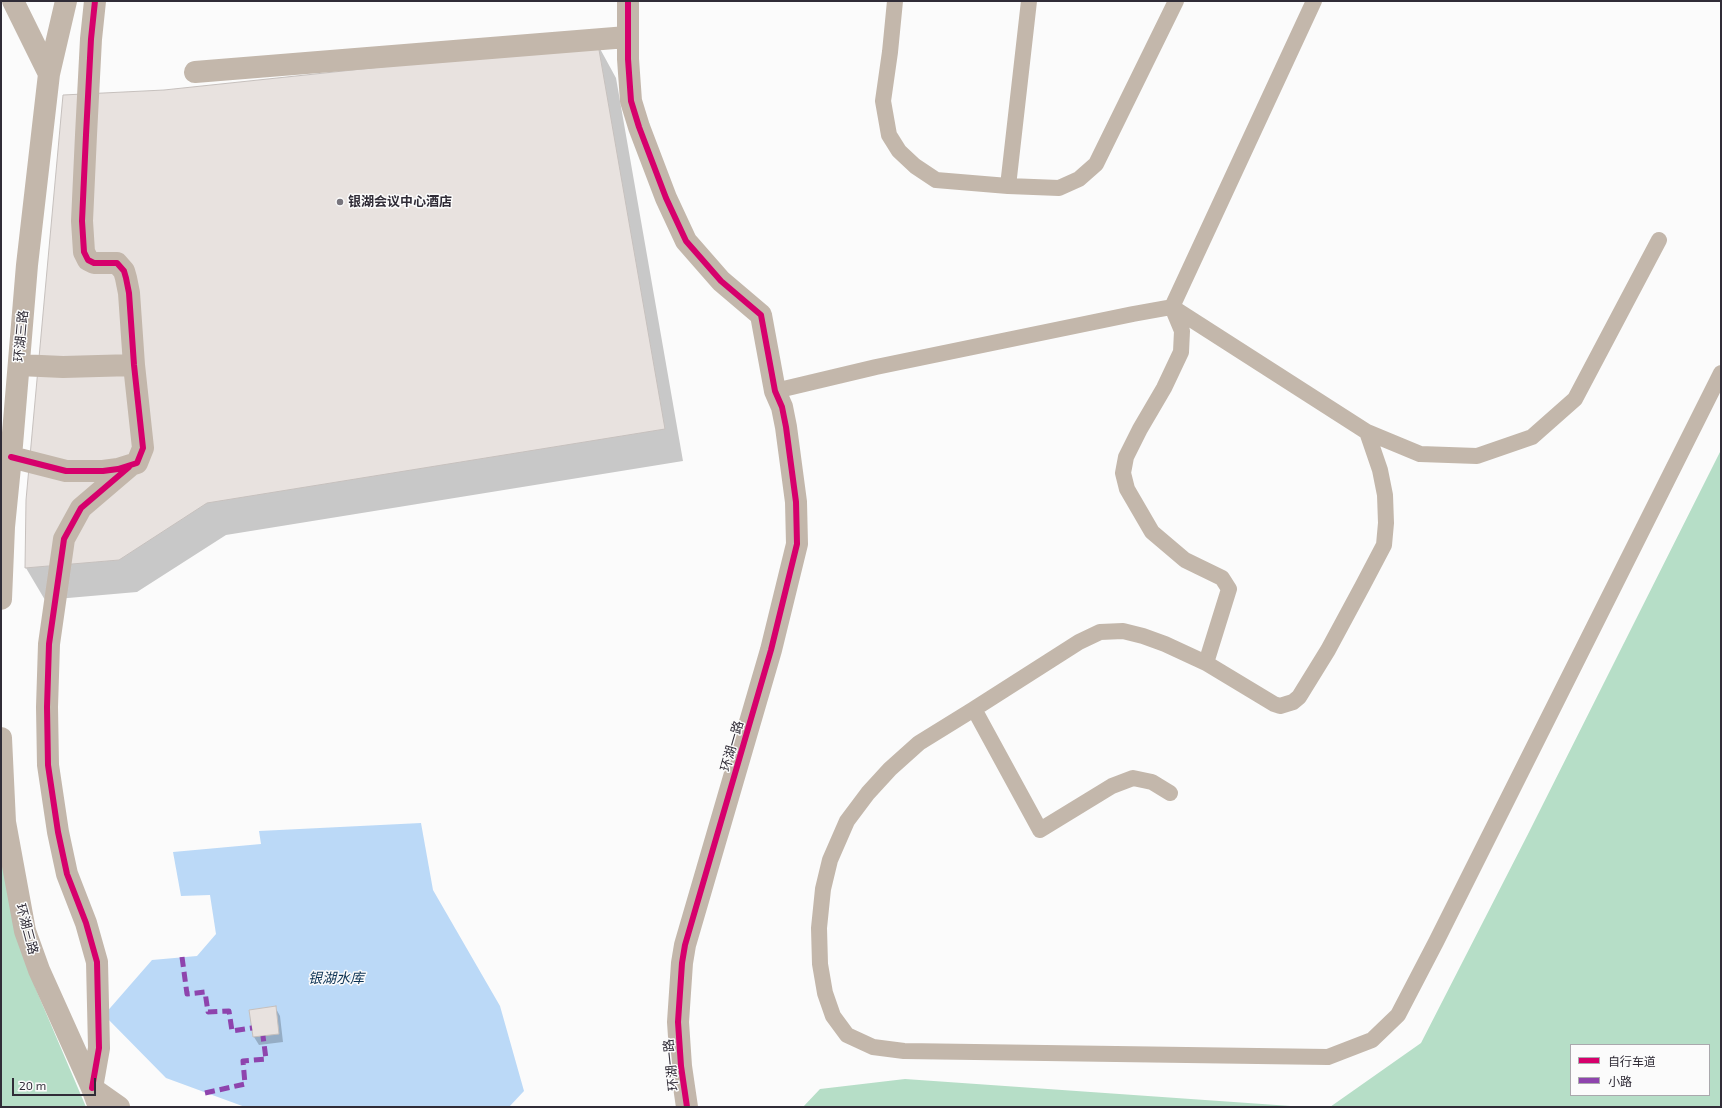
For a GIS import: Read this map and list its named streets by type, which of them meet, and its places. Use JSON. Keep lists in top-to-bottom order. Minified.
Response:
{"streets":{"street":["环湖三路","环湖一路"]},"water":["银湖水库"],"places":["银湖会议中心酒店"],"legend":["自行车道","小路"],"scale_bar":"20 m"}
